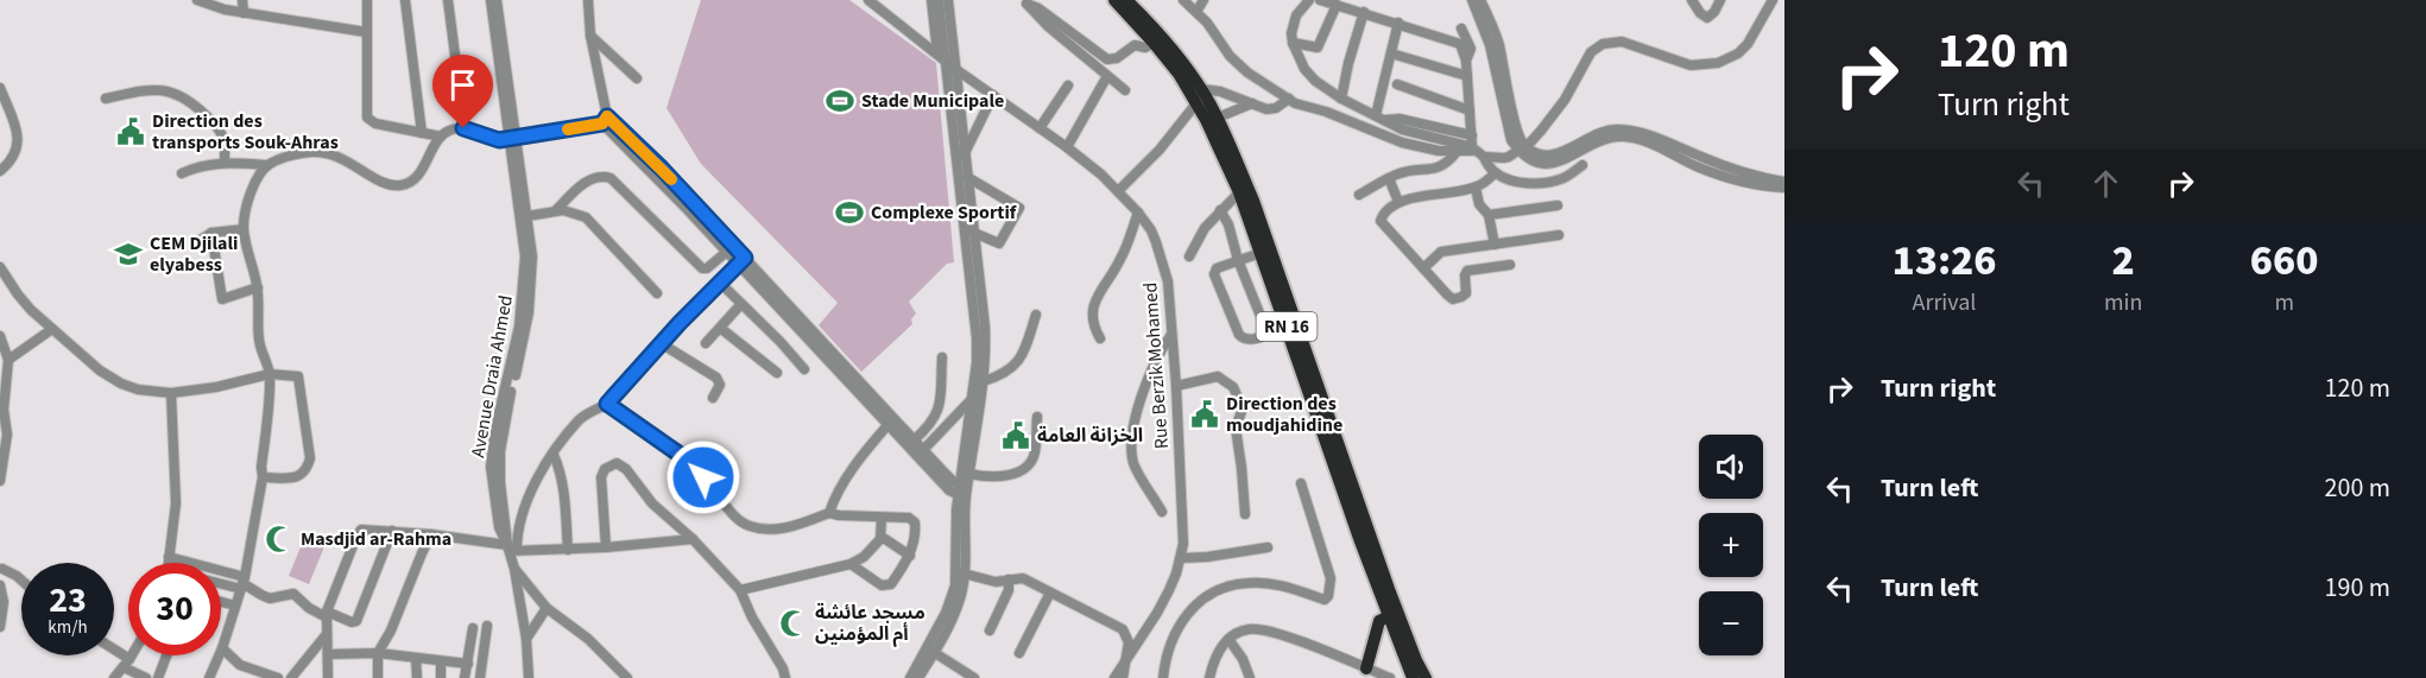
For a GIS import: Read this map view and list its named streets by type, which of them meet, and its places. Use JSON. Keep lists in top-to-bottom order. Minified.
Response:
{"streets":{"highway":["RN 16"],"street":["Rue Berzik Mohamed","Avenue Draia Ahmed"]},"places":{"sports":["Stade Municipale","Complexe Sportif"],"public building":["Direction des transports Souk-Ahras","Direction des moudjahidine","الخزانة العامة"],"school or university":["CEM Djilali elyabess"],"mosque":["Masdjid ar-Rahma","مسجد عائشة أم المؤمنين"]},"page":{"turn":["120 m","Turn right"],"eta":["13:26","Arrival","2","min","660","m"],"list":[{"name":"Turn right","value":"120 m"},{"name":"Turn left","value":"200 m"},{"name":"Turn left","value":"190 m"}],"map_buttons":["+","−"],"speed":"23 km/h","limit":"30"}}
